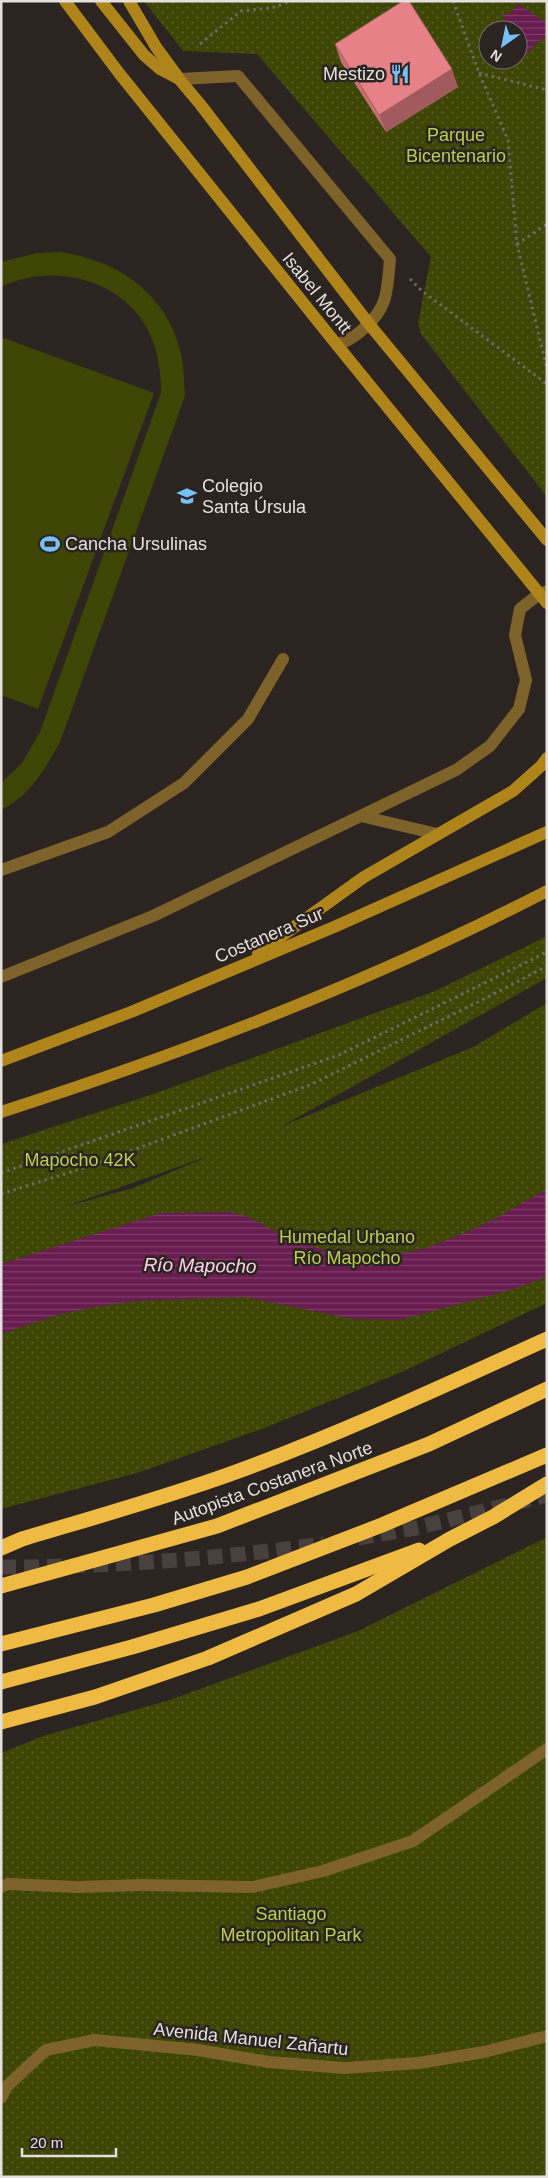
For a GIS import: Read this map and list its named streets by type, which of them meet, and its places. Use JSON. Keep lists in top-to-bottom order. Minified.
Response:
{"streets":{"highway":["Autopista Costanera Norte"],"main road":["Isabel Montt","Costanera Sur"],"street":["Avenida Manuel Zañartu"]},"water":["Río Mapocho"],"parks":["Parque Bicentenario","Mapocho 42K","Humedal Urbano Río Mapocho","Santiago Metropolitan Park"],"places":{"restaurant":["Mestizo"],"school or university":["Colegio Santa Úrsula"],"sports":["Cancha Ursulinas"]},"scale_bar":"20 m","north":"bottom left"}
